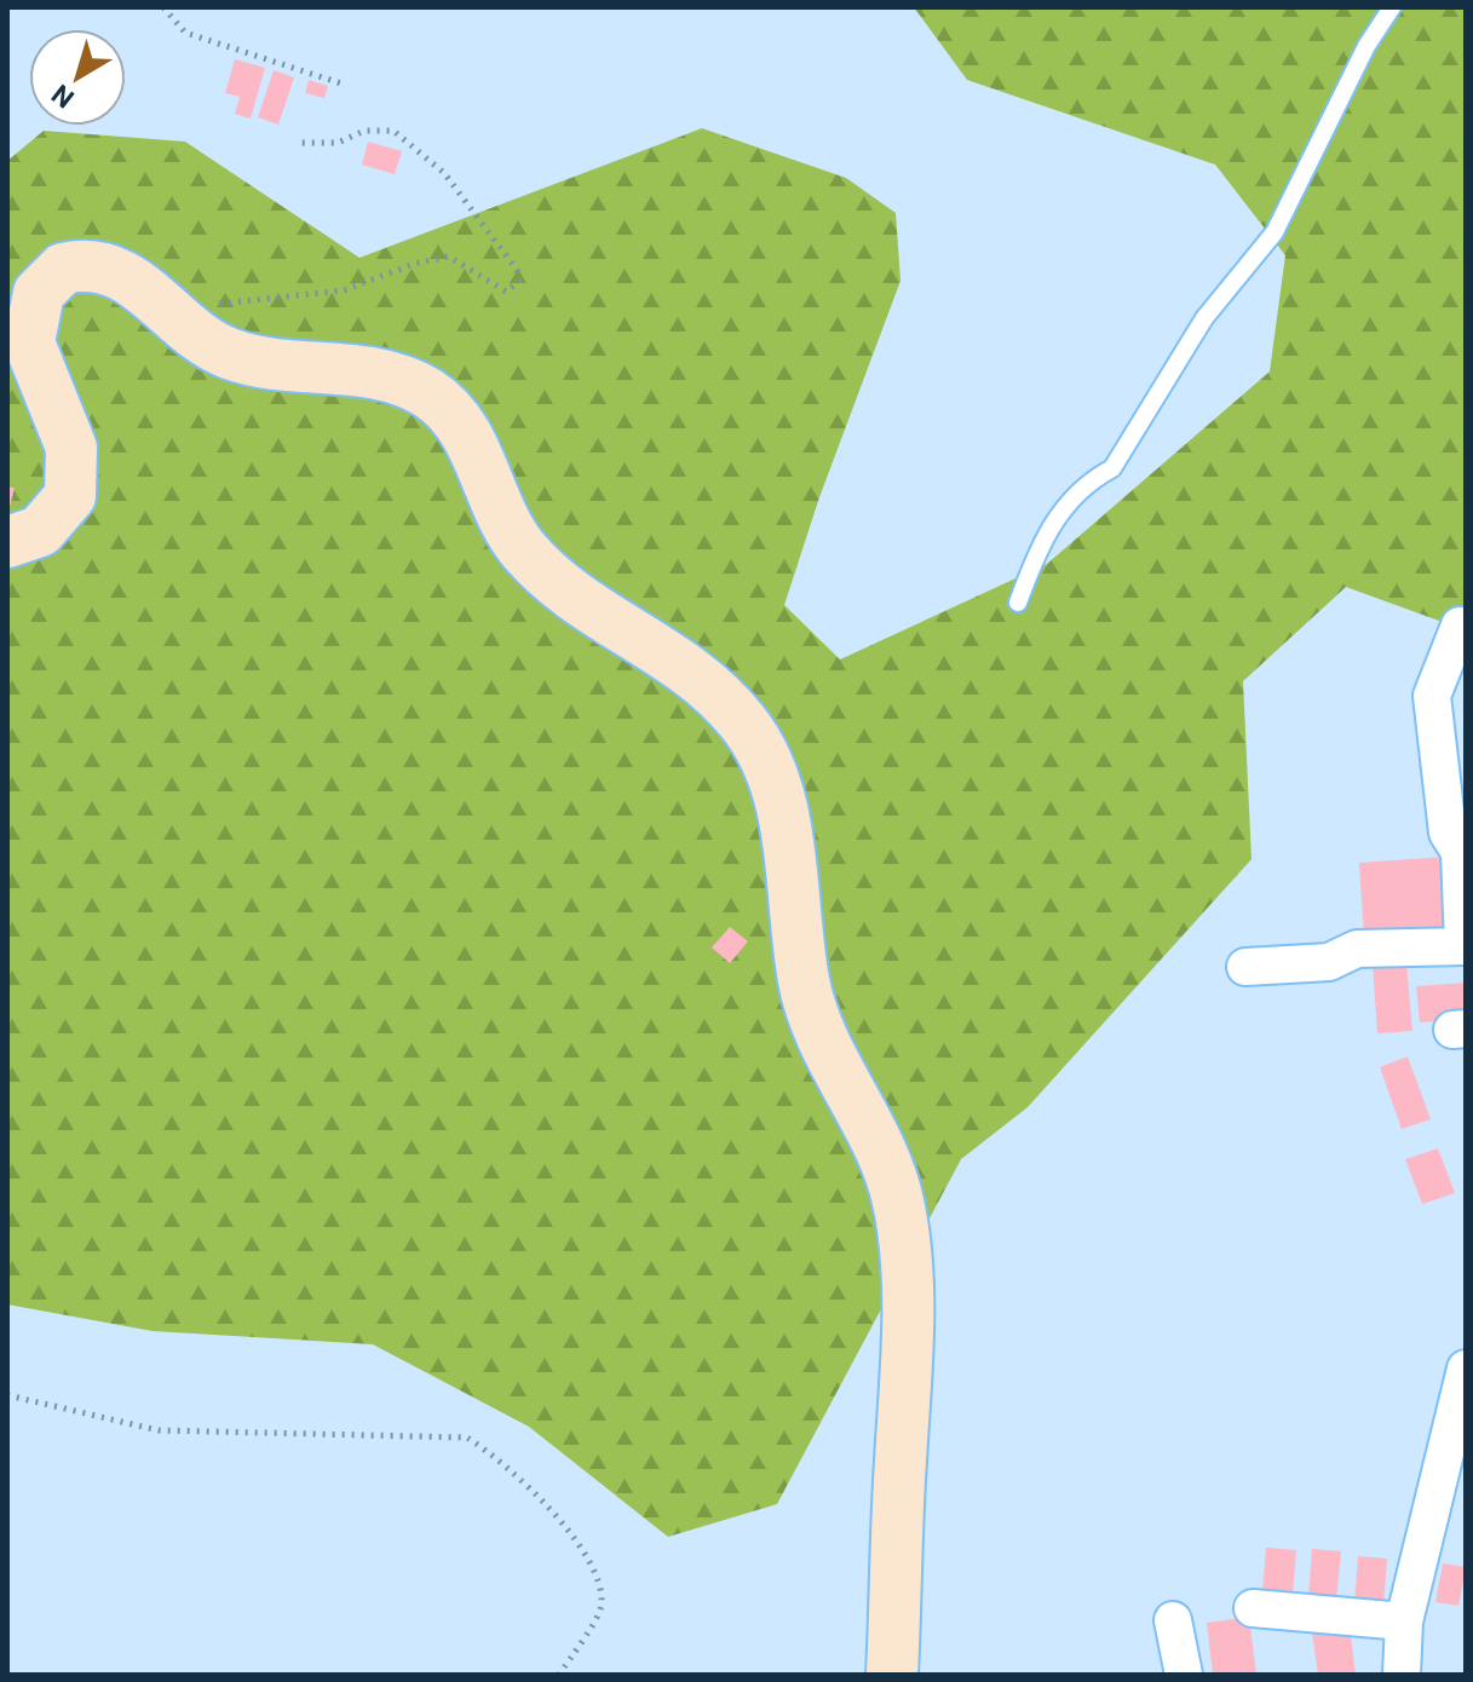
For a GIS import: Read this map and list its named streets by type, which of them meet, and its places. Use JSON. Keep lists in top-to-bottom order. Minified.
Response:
{"north":"bottom left"}
